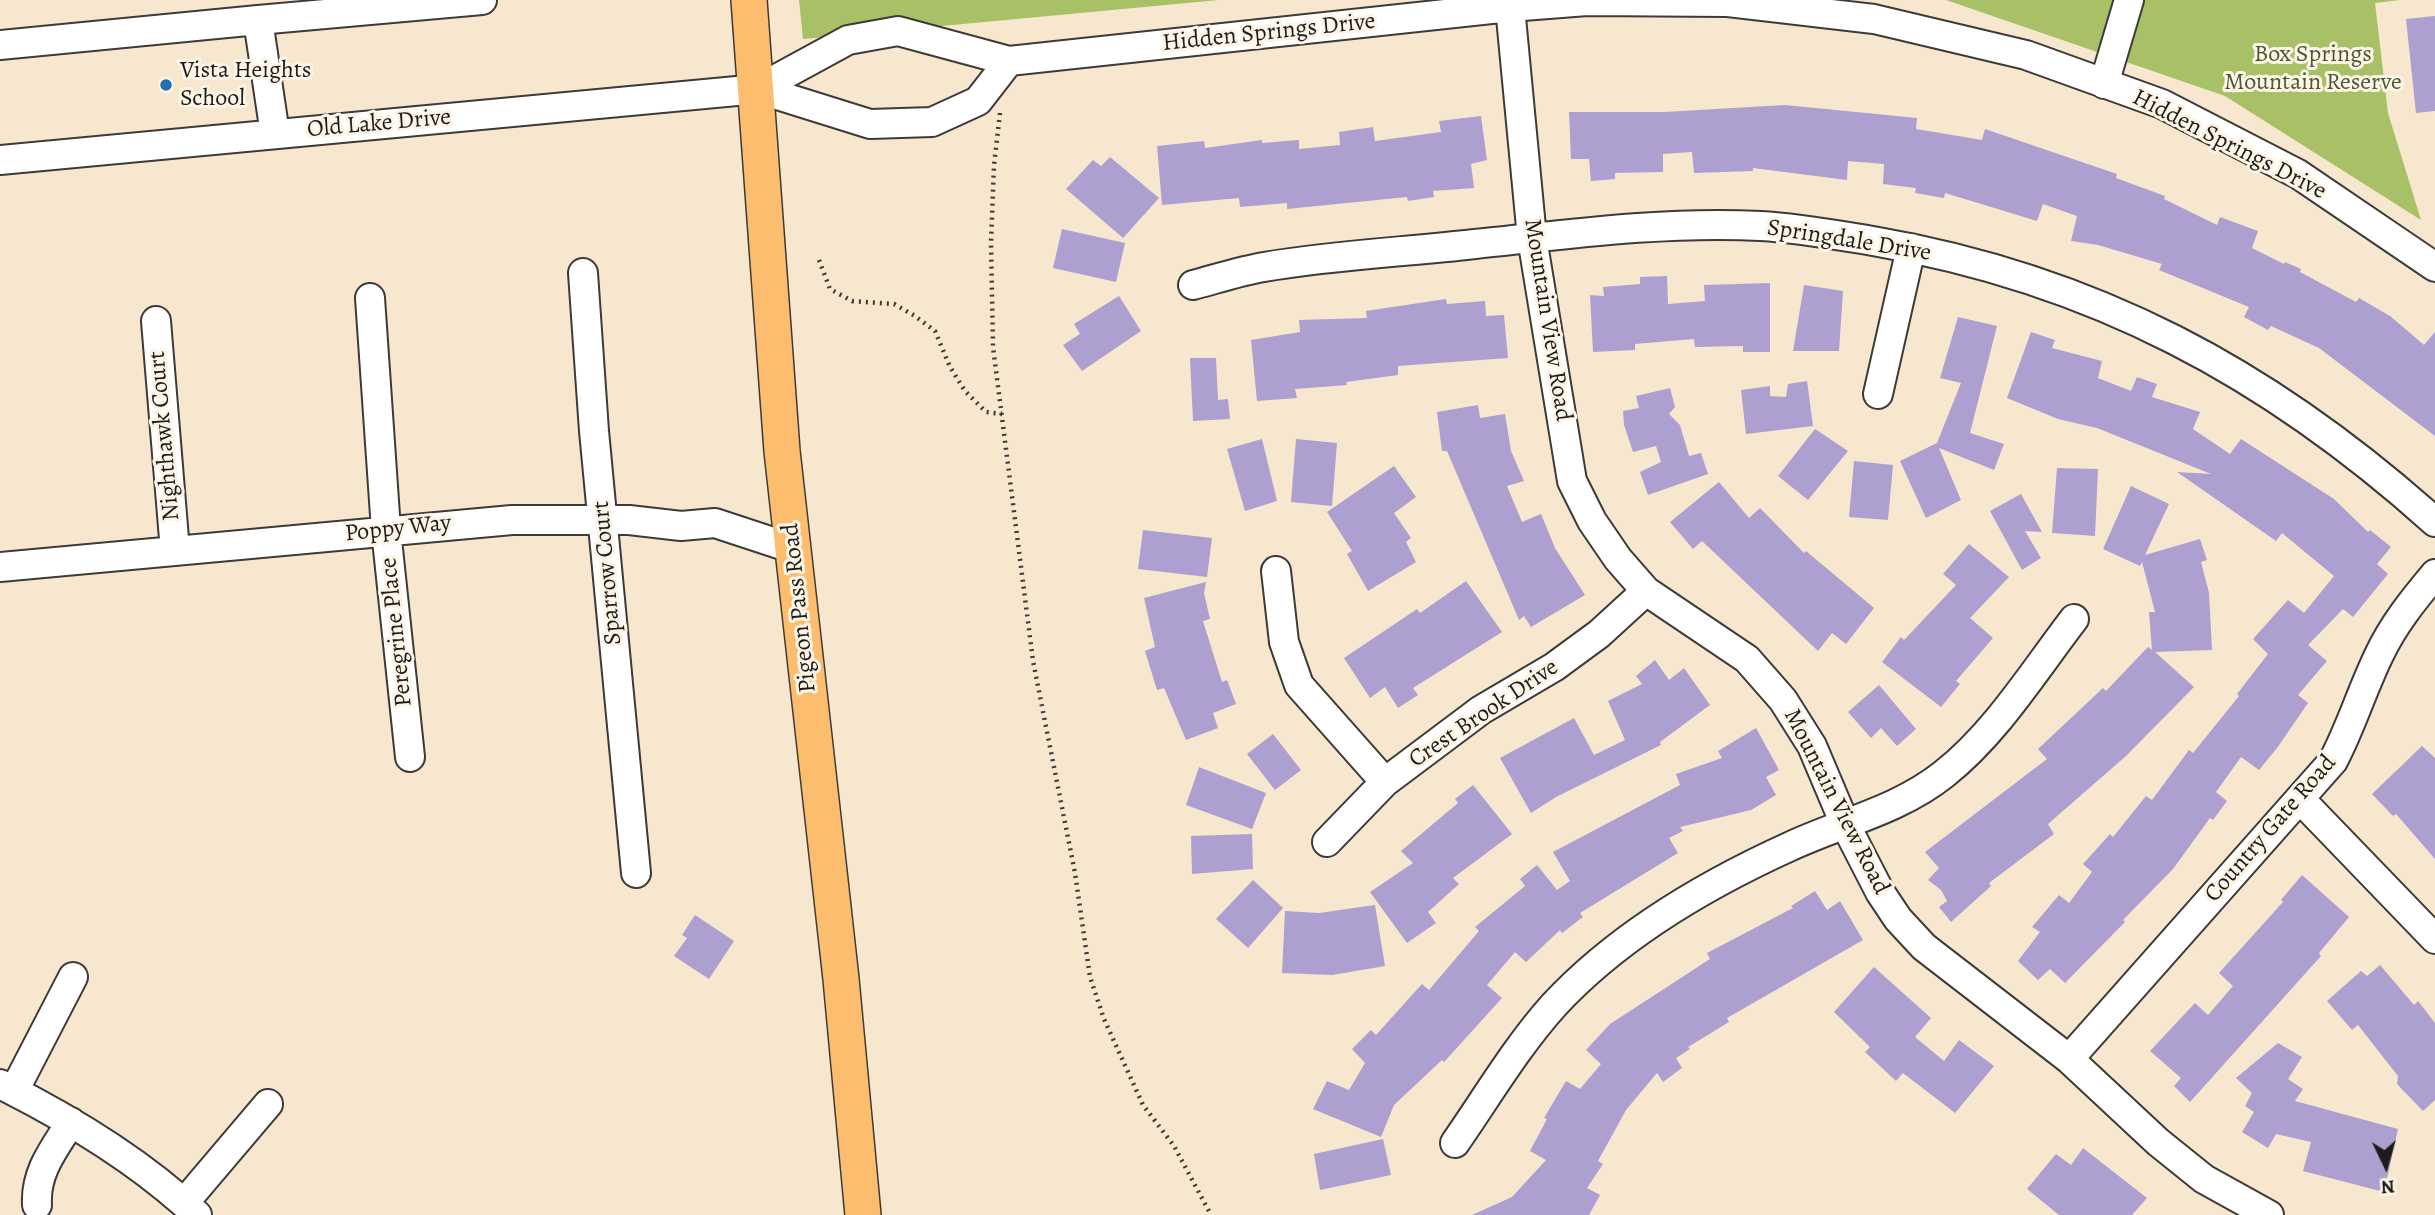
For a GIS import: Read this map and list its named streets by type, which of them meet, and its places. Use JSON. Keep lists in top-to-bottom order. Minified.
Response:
{"streets":{"main road":["Pigeon Pass Road"],"street":["Hidden Springs Drive","Old Lake Drive","Springdale Drive","Mountain View Road","Nighthawk Court","Poppy Way","Sparrow Court","Peregrine Place","Crest Brook Drive","Country Gate Road"]},"crossings":[["Hidden Springs Drive","Old Lake Drive"],["Hidden Springs Drive","Mountain View Road"],["Hidden Springs Drive","Pigeon Pass Road"],["Old Lake Drive","Pigeon Pass Road"],["Springdale Drive","Mountain View Road"],["Mountain View Road","Crest Brook Drive"],["Mountain View Road","Country Gate Road"],["Nighthawk Court","Poppy Way"],["Poppy Way","Sparrow Court"],["Poppy Way","Pigeon Pass Road"],["Poppy Way","Peregrine Place"]],"parks":["Box Springs Mountain Reserve"],"places":["Vista Heights School"],"north":"bottom"}
